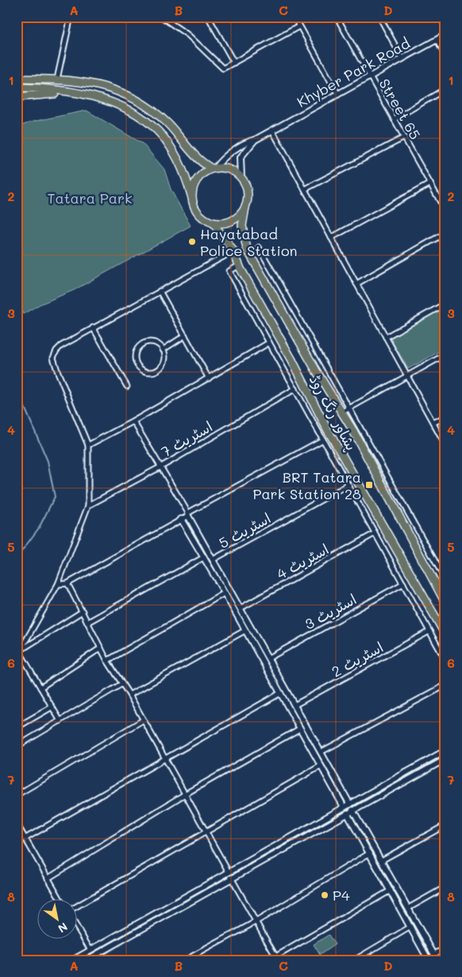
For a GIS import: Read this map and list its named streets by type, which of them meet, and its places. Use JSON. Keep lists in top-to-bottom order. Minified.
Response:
{"streets":{"highway":["پشاور رنگ روڈ"],"street":["Khyber Park Road","Street 65","اسٹریٹ 7","اسٹریٹ 5","اسٹریٹ 4","اسٹریٹ 3","اسٹریٹ 2"]},"crossings":[["Khyber Park Road","Street 65"],["Khyber Park Road","پشاور رنگ روڈ"]],"parks":["Tatara Park"],"places":{"other":["Hayatabad Police Station","P4"],"transit":["BRT Tatara Park Station 28"]},"north":"bottom right","grid":{"columns":["A","B","C","D"],"rows":["1","2","3","4","5","6","7","8"]}}
